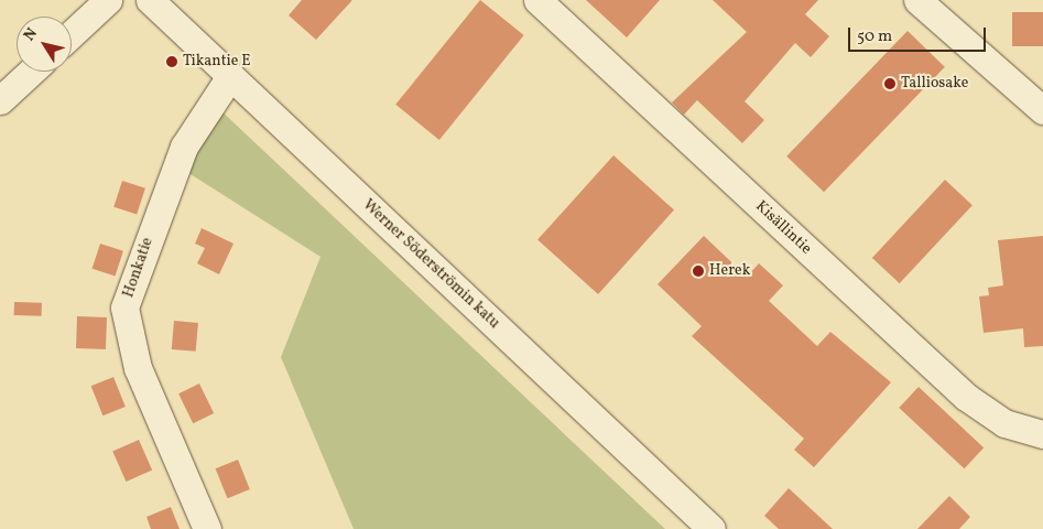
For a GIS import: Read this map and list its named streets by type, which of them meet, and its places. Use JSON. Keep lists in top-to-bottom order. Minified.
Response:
{"streets":{"street":["Kisällintie","Werner Söderströmin katu","Honkatie"]},"crossings":[["Werner Söderströmin katu","Honkatie"]],"places":["Tikantie E","Talliosake","Herek"],"scale_bar":"50 m","north":"top left"}
